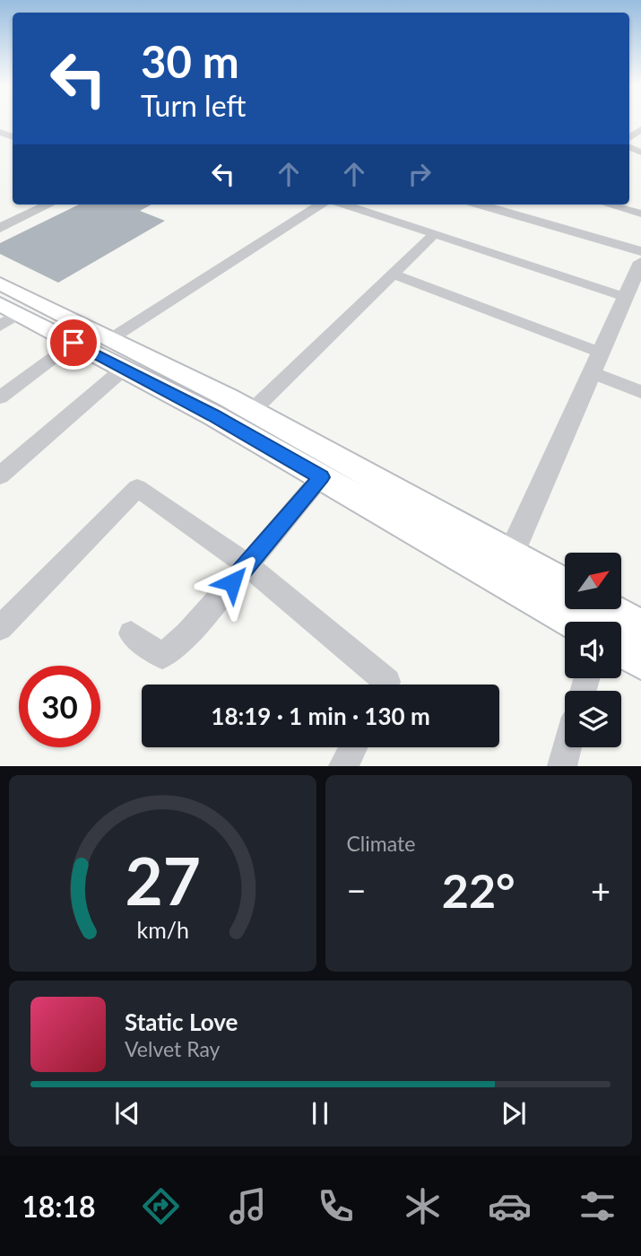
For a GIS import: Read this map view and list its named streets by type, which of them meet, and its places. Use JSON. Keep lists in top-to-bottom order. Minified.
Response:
{"north":"top right","page":{"turn":["30 m","Turn left"],"limit":"30","trip":"18:19 · 1 min · 130 m","tile":"Climate","heat":["−","22°","+"],"song":["Static Love","Velvet Ray"],"tabs":"18:18","gauge":["27","km/h"]}}
